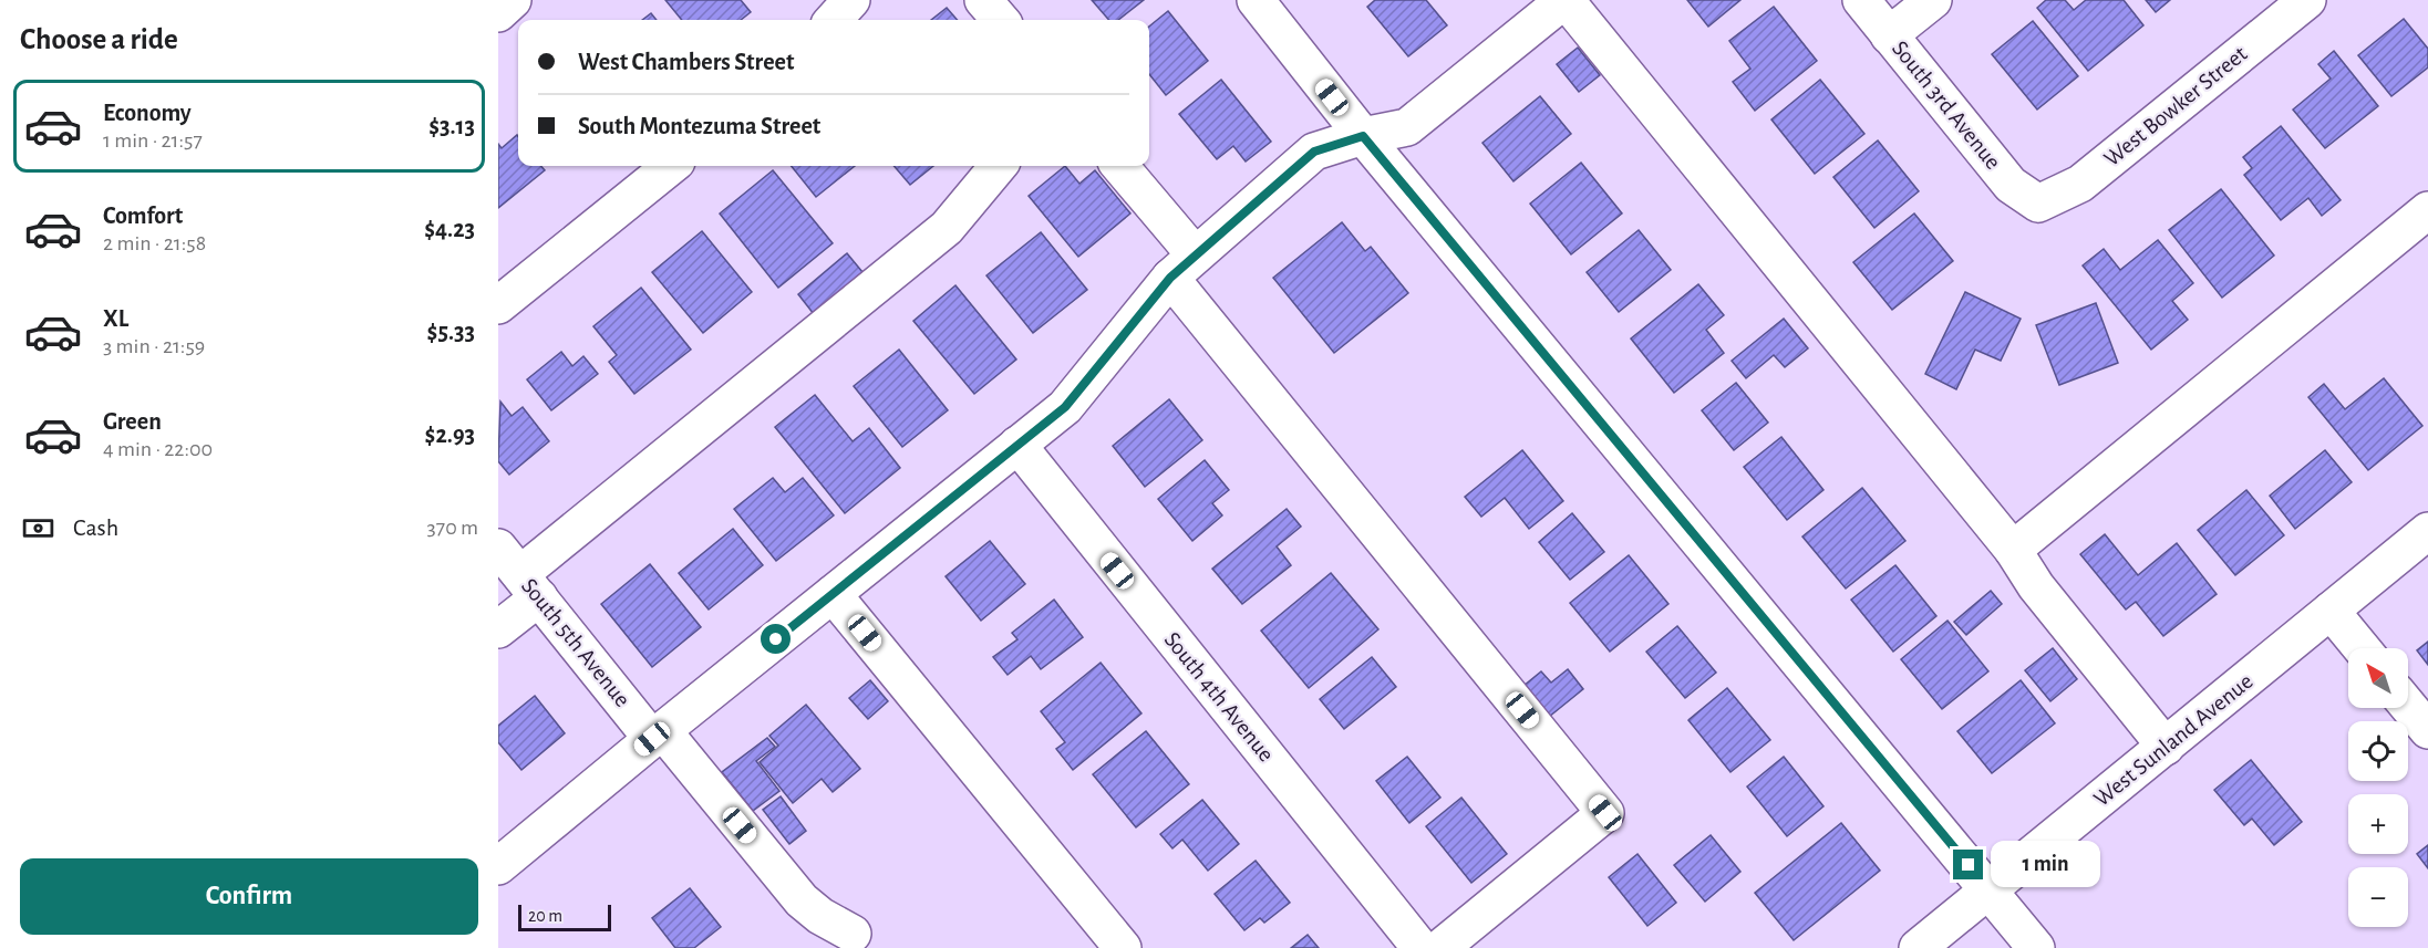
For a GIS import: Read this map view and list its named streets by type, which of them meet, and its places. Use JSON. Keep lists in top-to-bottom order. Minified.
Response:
{"streets":{"street":["South 3rd Avenue","West Bowker Street","South 5th Avenue","South 4th Avenue","West Sunland Avenue"]},"crossings":[["South 3rd Avenue","West Bowker Street"]],"scale_bar":"20 m","north":"top left","page":{"heading":"Choose a ride","banner":["West Chambers Street","South Montezuma Street"],"list":[{"name":"Economy","note":"1 min · 21:57","value":"$3.13"},{"name":"Comfort","note":"2 min · 21:58","value":"$4.23"},{"name":"XL","note":"3 min · 21:59","value":"$5.33"},{"name":"Green","note":"4 min · 22:00","value":"$2.93"}],"pay":["Cash","370 m"],"map_buttons":["+","−"],"bubble":"1 min","buttons":"Confirm","scale":"20 m"}}
